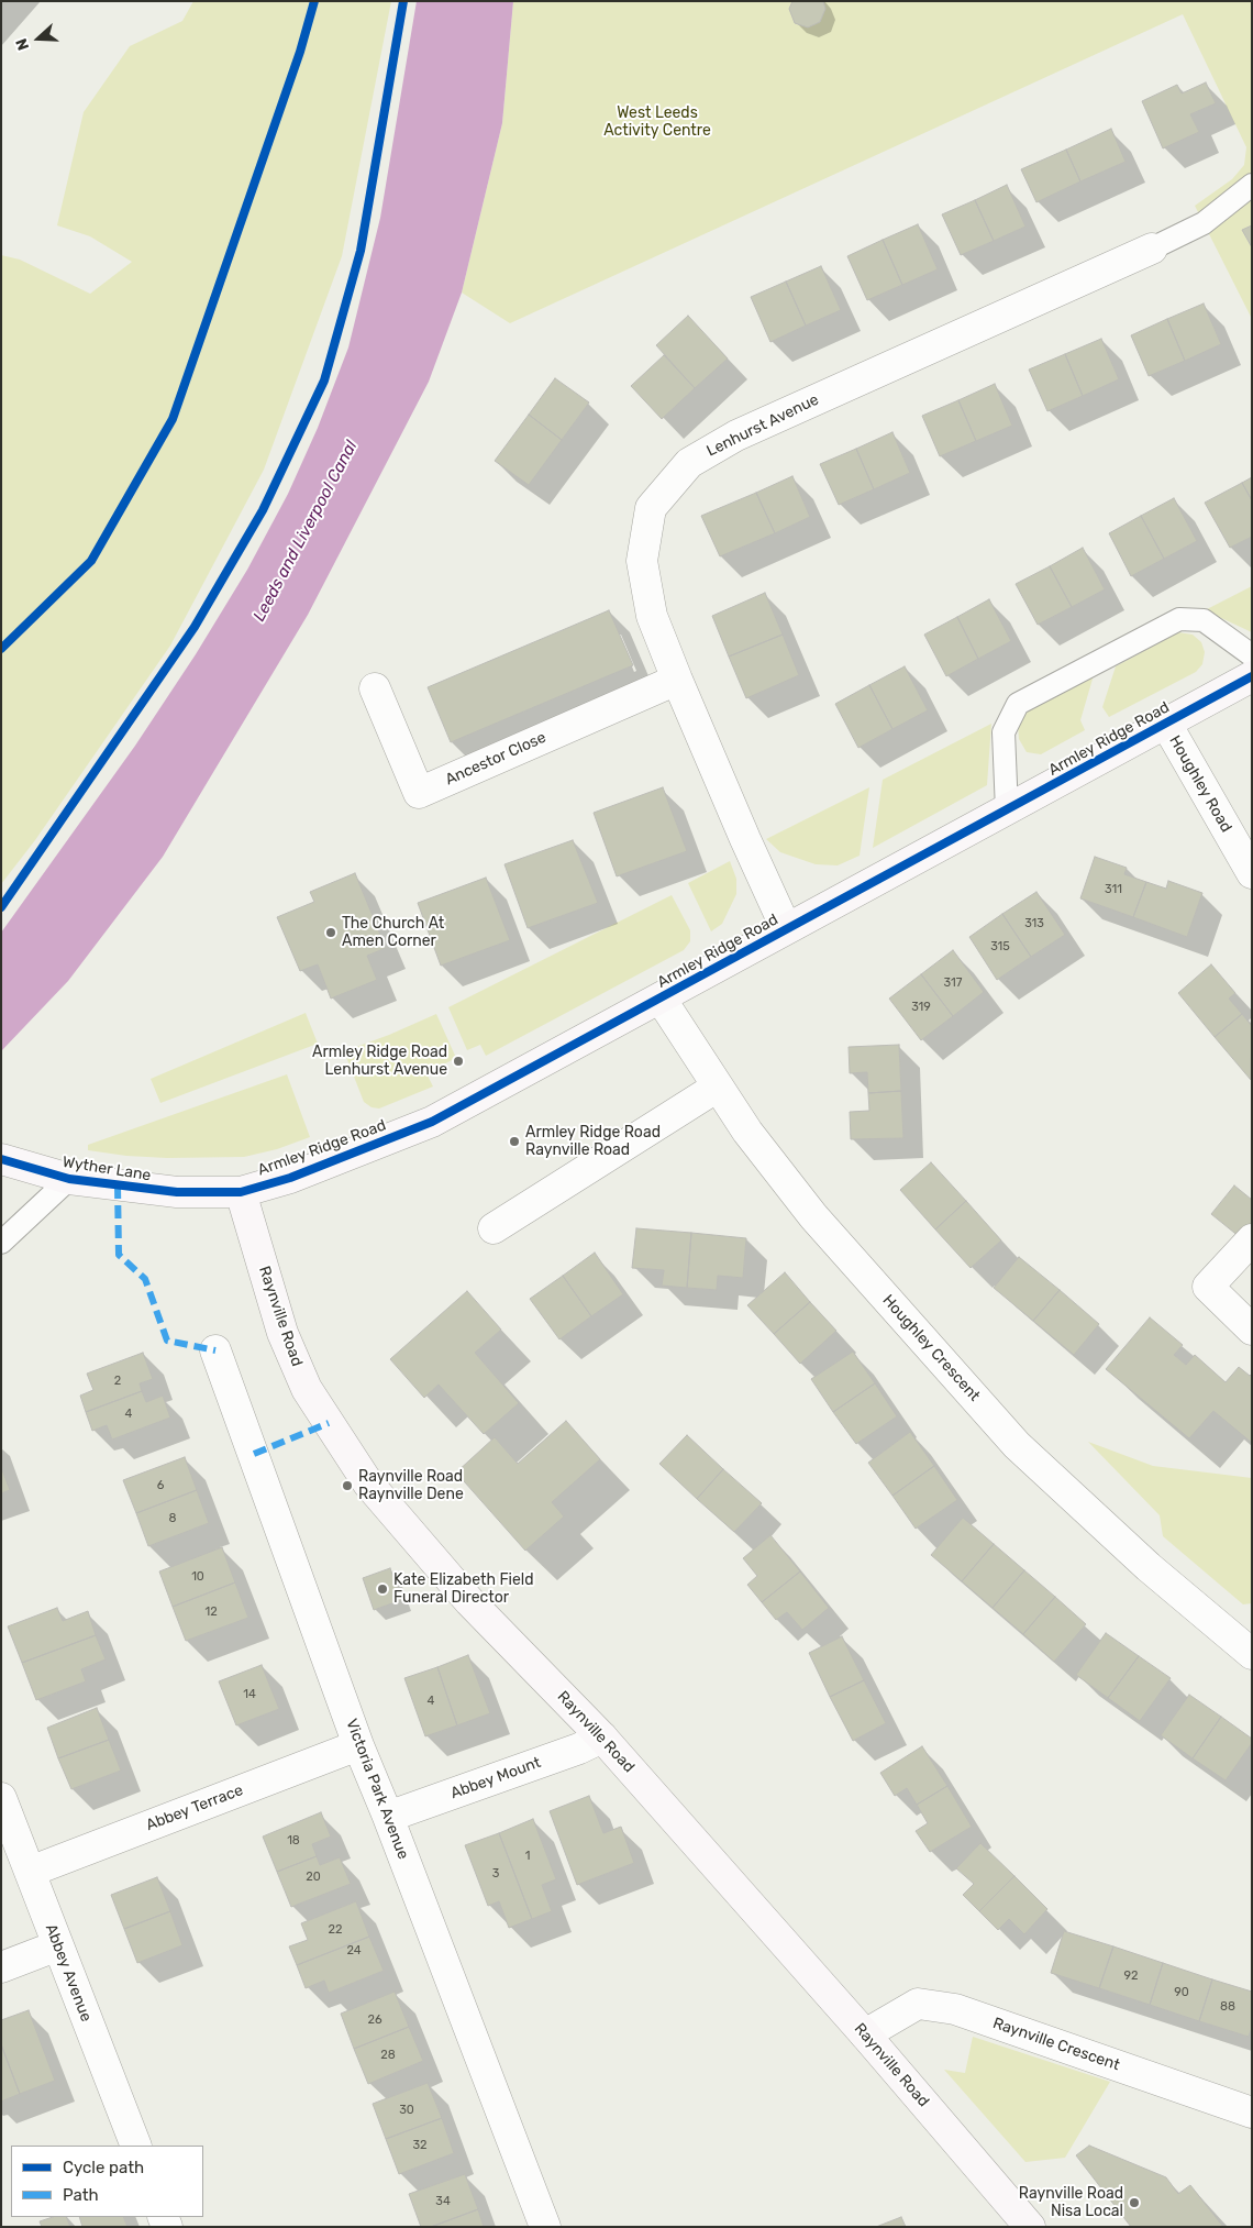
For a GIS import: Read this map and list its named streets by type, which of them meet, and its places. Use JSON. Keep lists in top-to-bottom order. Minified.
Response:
{"streets":{"street":["Lenhurst Avenue","Armley Ridge Road","Ancestor Close","Houghley Road","Wyther Lane","Raynville Road","Houghley Crescent","Abbey Mount","Victoria Park Avenue","Abbey Terrace","Abbey Avenue","Raynville Crescent"]},"crossings":[["Lenhurst Avenue","Armley Ridge Road"],["Lenhurst Avenue","Ancestor Close"],["Armley Ridge Road","Houghley Road"],["Armley Ridge Road","Wyther Lane"],["Armley Ridge Road","Raynville Road"],["Armley Ridge Road","Houghley Crescent"],["Raynville Road","Abbey Mount"],["Raynville Road","Raynville Crescent"],["Abbey Mount","Victoria Park Avenue"],["Victoria Park Avenue","Abbey Terrace"],["Abbey Terrace","Abbey Avenue"]],"water":["Leeds and Liverpool Canal"],"parks":["West Leeds Activity Centre"],"places":["The Church At Amen Corner","Armley Ridge Road Lenhurst Avenue","Armley Ridge Road Raynville Road","Raynville Road Raynville Dene","Kate Elizabeth Field Funeral Director","Raynville Road Nisa Local"],"house_numbers":["311","313","315","317","319","2","4","6","8","10","12","14","4","18","1","3","20","22","24","92","90","88","26","28","30","32","34"],"legend":["Cycle path","Path"],"north":"left"}
